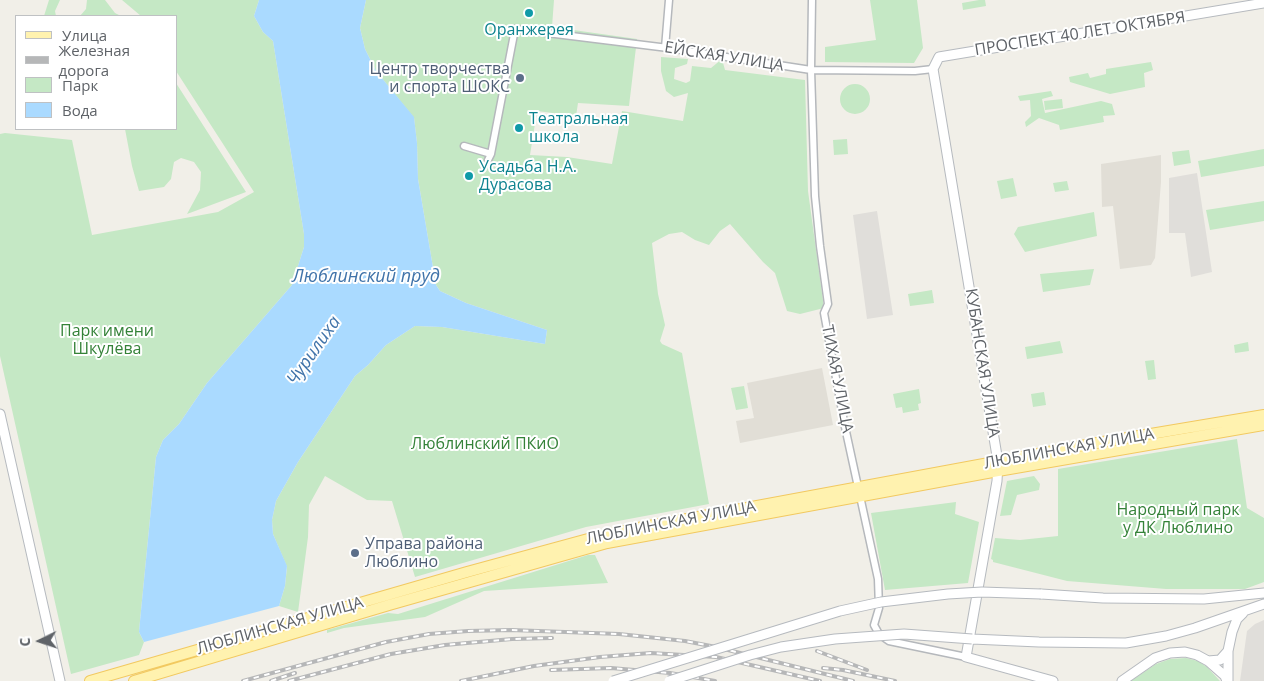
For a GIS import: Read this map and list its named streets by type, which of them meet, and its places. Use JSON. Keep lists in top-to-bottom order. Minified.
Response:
{"streets":{"main road":["ПРОСПЕКТ 40 ЛЕТ ОКТЯБРЯ","КУБАНСКАЯ УЛИЦА","ЛЮБЛИНСКАЯ УЛИЦА"],"street":["ЕЙСКАЯ УЛИЦА","ТИХАЯ УЛИЦА"]},"crossings":[["ПРОСПЕКТ 40 ЛЕТ ОКТЯБРЯ","ЕЙСКАЯ УЛИЦА"],["ПРОСПЕКТ 40 ЛЕТ ОКТЯБРЯ","КУБАНСКАЯ УЛИЦА"],["ЕЙСКАЯ УЛИЦА","КУБАНСКАЯ УЛИЦА"],["ЕЙСКАЯ УЛИЦА","ТИХАЯ УЛИЦА"],["КУБАНСКАЯ УЛИЦА","ТИХАЯ УЛИЦА"],["КУБАНСКАЯ УЛИЦА","ЛЮБЛИНСКАЯ УЛИЦА"],["ТИХАЯ УЛИЦА","ЛЮБЛИНСКАЯ УЛИЦА"]],"water":["Люблинский пруд","Чурилиха"],"parks":["Парк имени Шкулёва","Люблинский ПКиО","Народный парк у ДК Люблино"],"places":["Оранжерея","Центр творчества и спорта ШОКС","Театральная школа","Усадьба Н.А. Дурасова","Управа района Люблино"],"legend":["Улица","Железная дорога","Парк","Вода"],"north":"left"}
